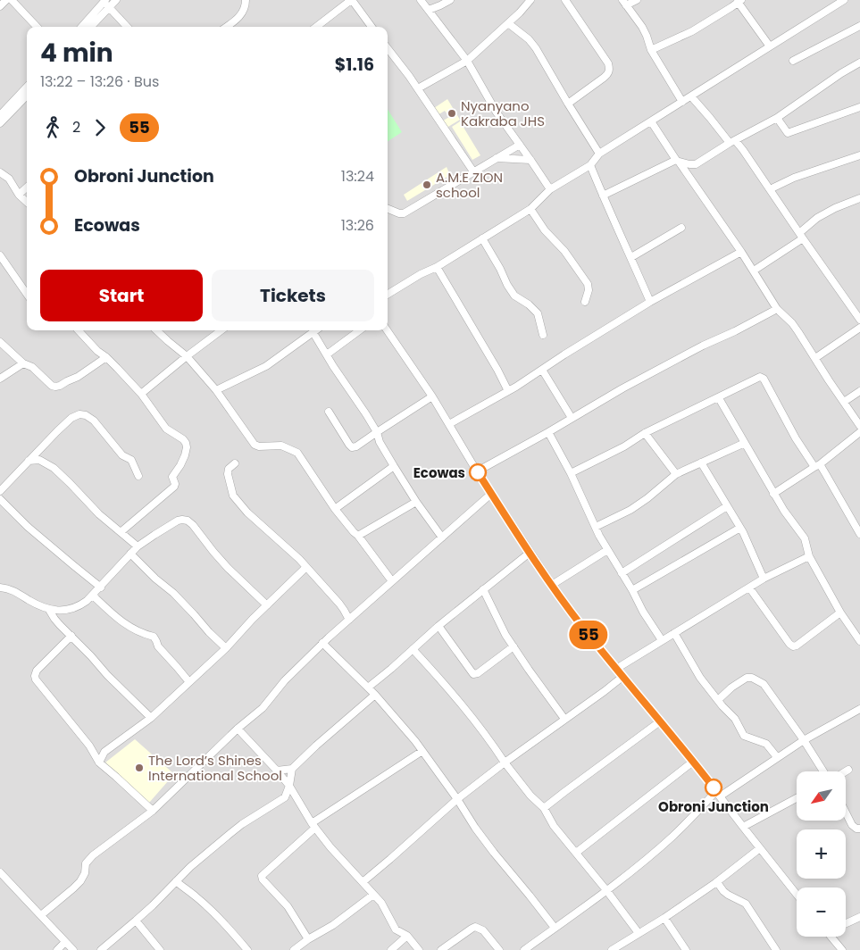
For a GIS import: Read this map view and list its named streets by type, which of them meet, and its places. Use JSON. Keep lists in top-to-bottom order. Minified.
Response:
{"places":["Nyanyano Kakraba JHS","A.M.E ZION school","Ecowas","The Lord’s Shines International School","Obroni Junction"],"lines":["bus line 55"],"north":"bottom left","page":{"on_map":"55","heading":["4 min","13:22 – 13:26 · Bus","$1.16"],"legs":["2","55"],"list":[{"name":"Obroni Junction","value":"13:24"},{"name":"Ecowas","value":"13:26"}],"buttons":["Start","Tickets"],"map_buttons":["+","−"]}}
